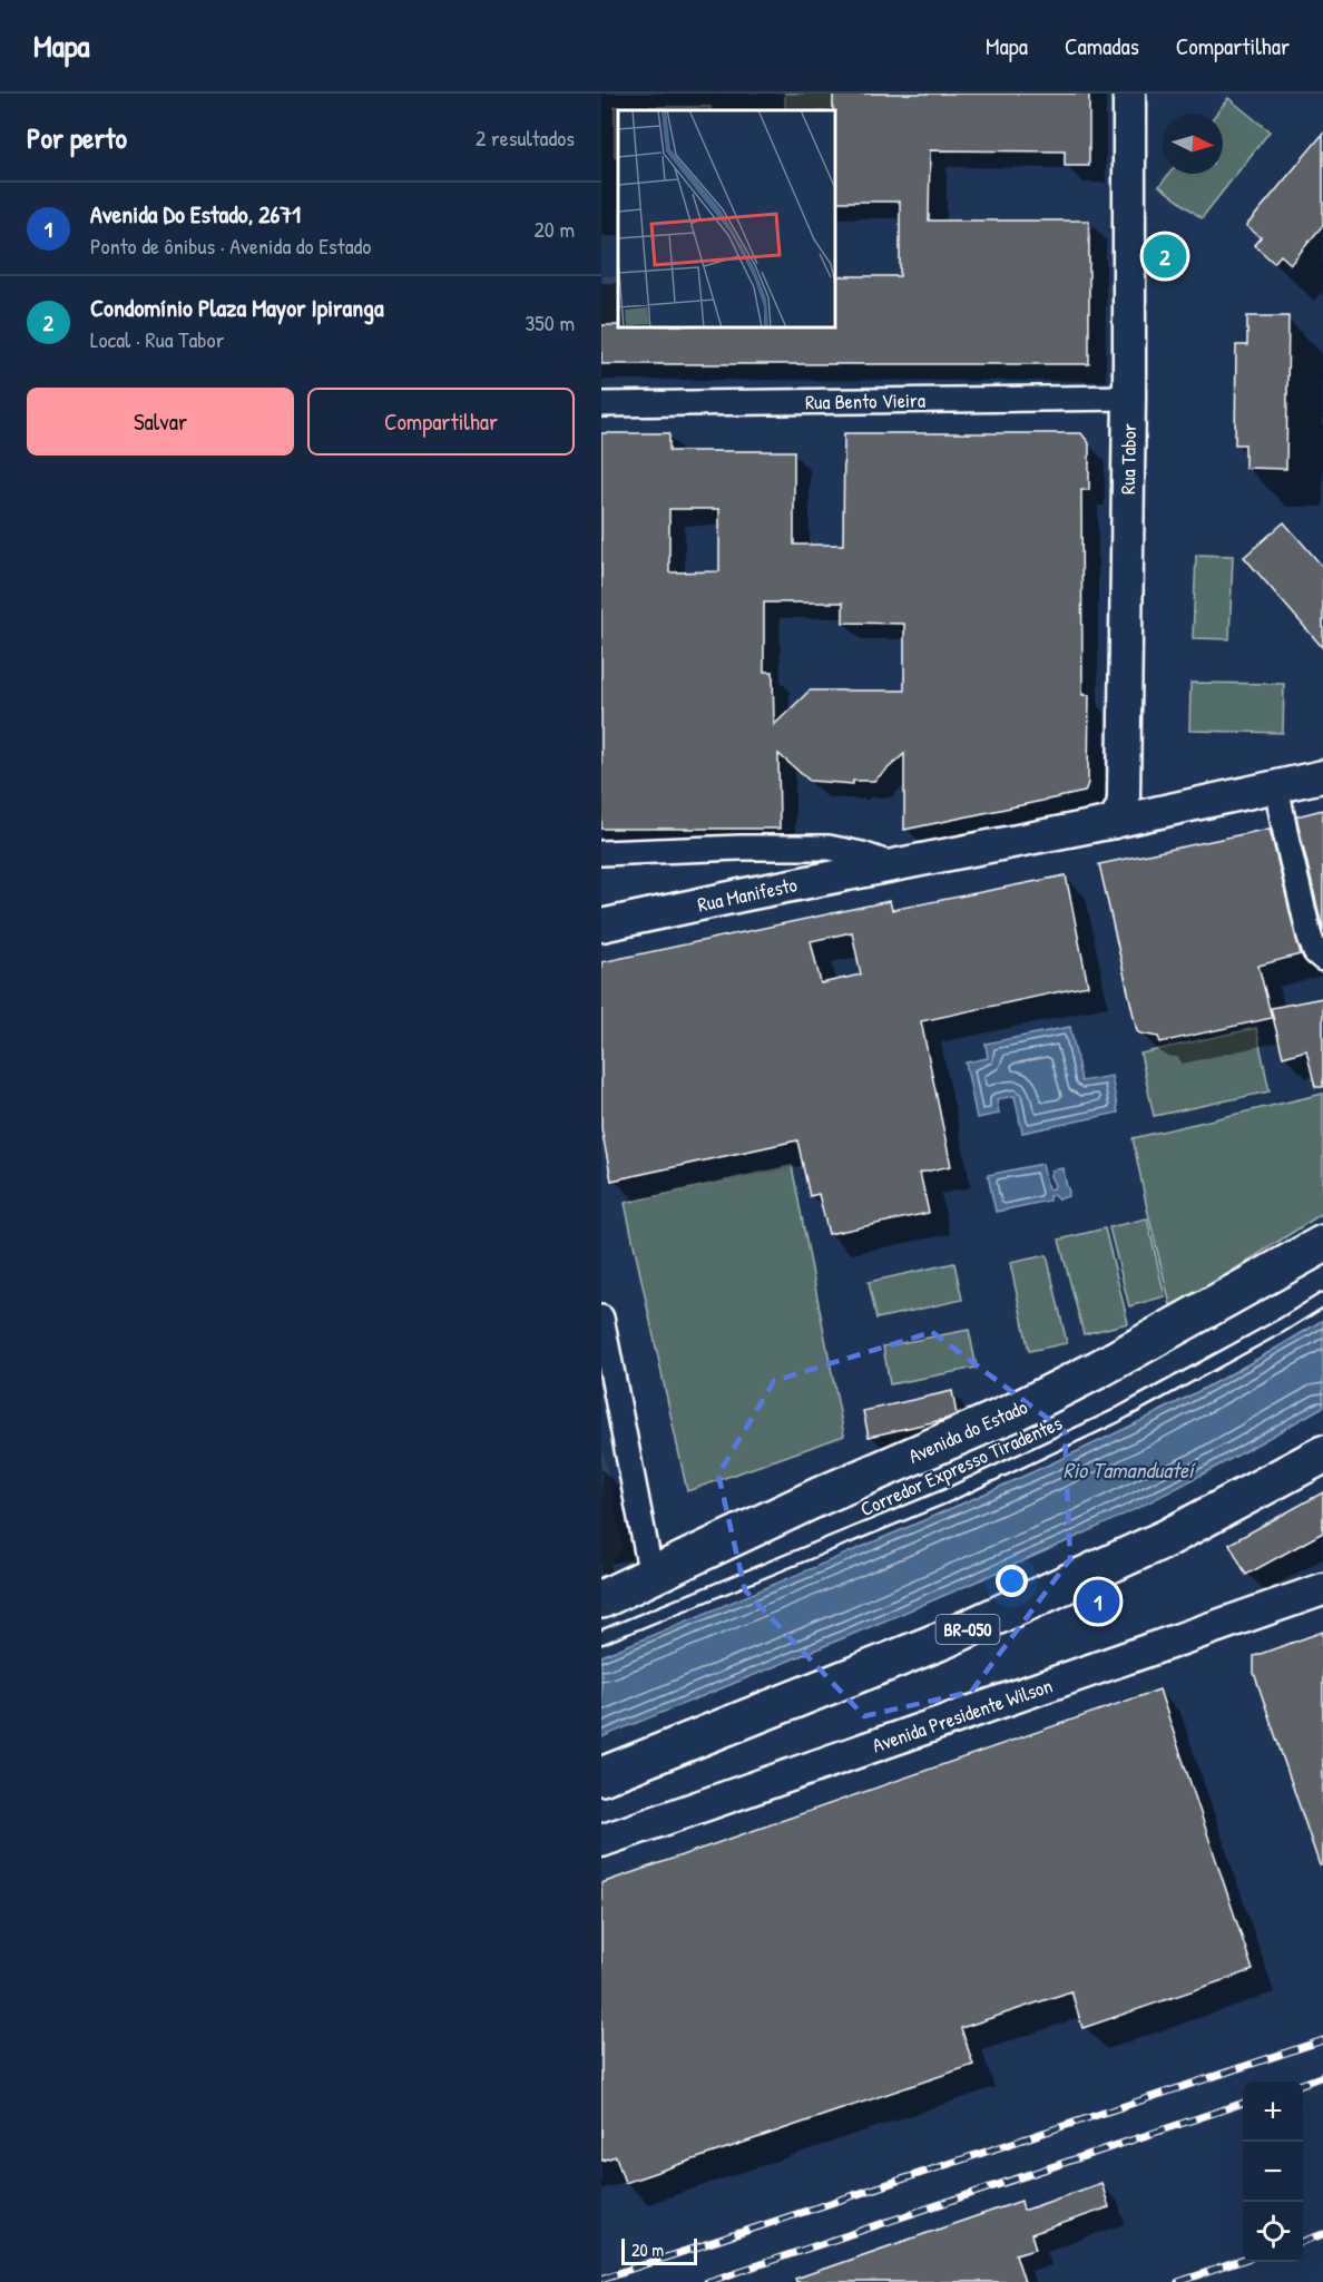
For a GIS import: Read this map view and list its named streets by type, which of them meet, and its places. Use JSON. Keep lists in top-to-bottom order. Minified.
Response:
{"streets":{"highway":["Avenida do Estado","BR-050"],"main road":["Rua Tabor","Rua Manifesto","Avenida Presidente Wilson"],"street":["Rua Bento Vieira"],"lane":["Corredor Expresso Tiradentes"]},"crossings":[["Rua Bento Vieira","Rua Tabor"],["Rua Tabor","Rua Manifesto"]],"water":["Rio Tamanduateí"],"scale_bar":"20 m","north":"right","page":{"header":"Mapa","nav":["Mapa","Camadas","Compartilhar"],"heading":["Por perto","2 resultados"],"list":[{"mark":"1","name":"Avenida Do Estado, 2671","note":"Ponto de ônibus · Avenida do Estado","value":"20 m"},{"mark":"2","name":"Condomínio Plaza Mayor Ipiranga","note":"Local · Rua Tabor","value":"350 m"}],"pins":["2","1"],"buttons":["Salvar","Compartilhar"],"map_buttons":["+","−"],"scale":"20 m"}}
